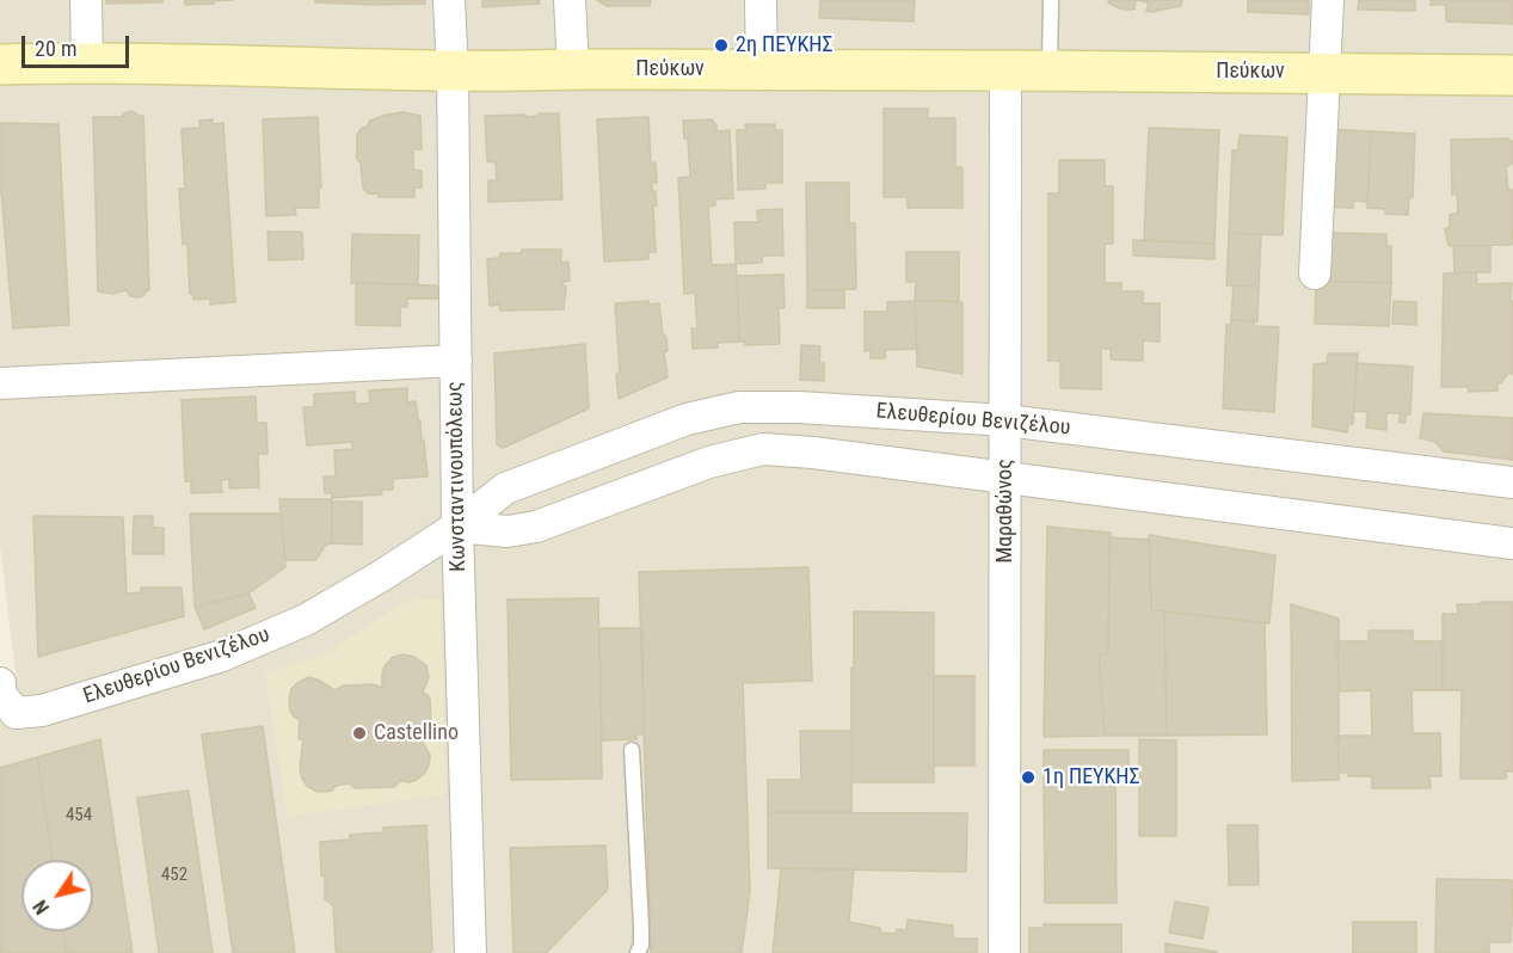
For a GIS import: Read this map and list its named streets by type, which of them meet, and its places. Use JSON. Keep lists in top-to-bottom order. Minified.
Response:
{"streets":{"street":["Πεύκων","Ελευθερίου Βενιζέλου","Κωνσταντινουπόλεως","Μαραθώνος"]},"crossings":[["Πεύκων","Κωνσταντινουπόλεως"],["Πεύκων","Μαραθώνος"],["Ελευθερίου Βενιζέλου","Κωνσταντινουπόλεως"],["Ελευθερίου Βενιζέλου","Μαραθώνος"]],"places":["2η ΠΕΥΚΗΣ","Castellino","1η ΠΕΥΚΗΣ"],"house_numbers":["454","452"],"scale_bar":"20 m","north":"bottom left"}
